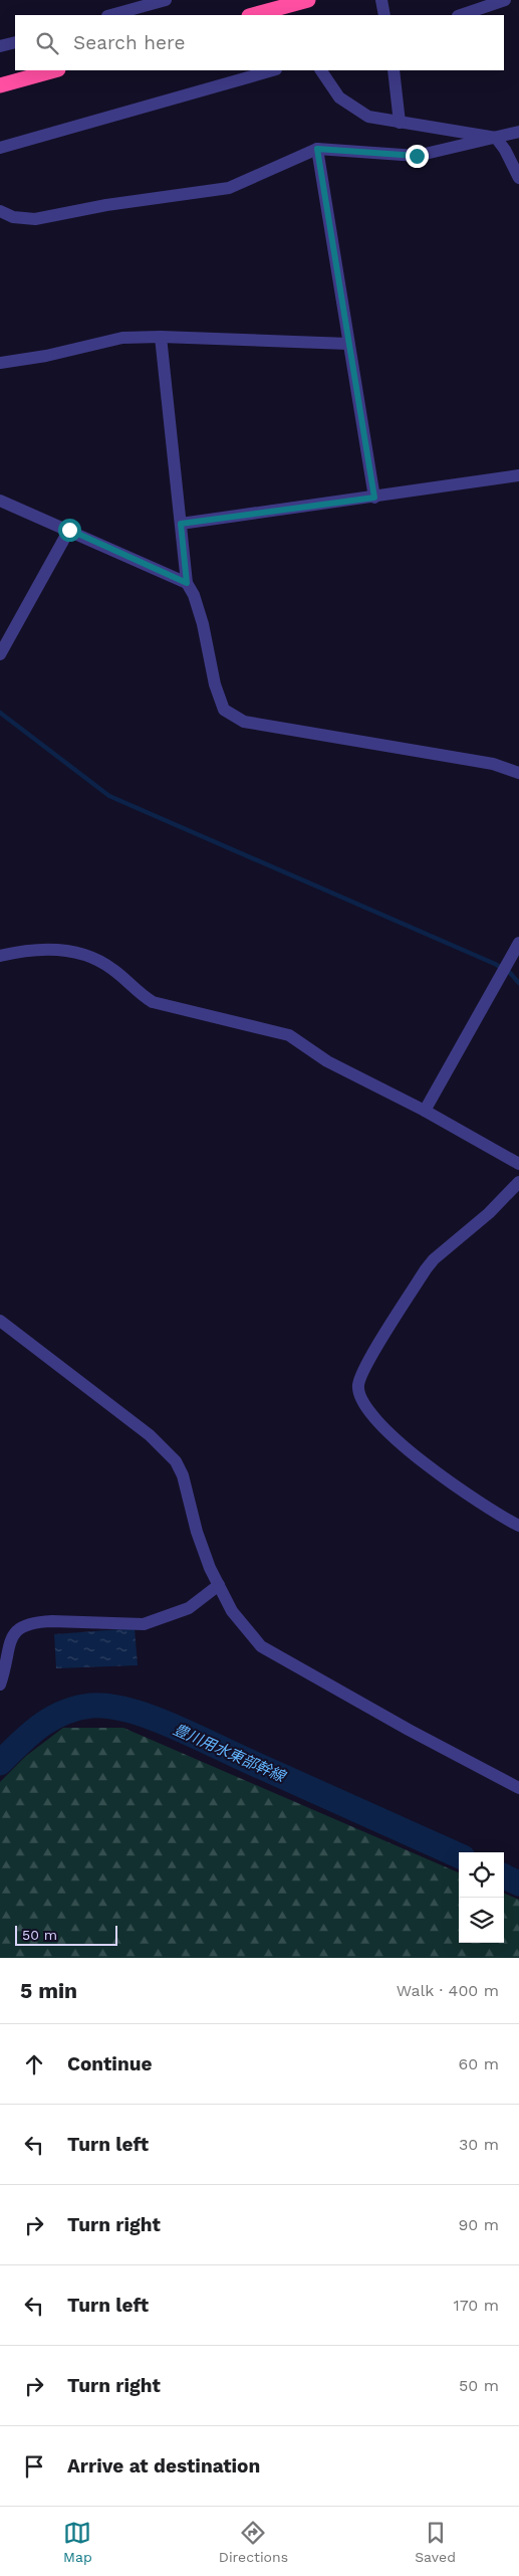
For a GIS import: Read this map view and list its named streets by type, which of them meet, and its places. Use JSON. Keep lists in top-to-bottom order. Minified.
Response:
{"water":["豊川用水東部幹線"],"scale_bar":"50 m","page":{"search":"Search here","scale":"50 m","heading":["5 min","Walk · 400 m"],"list":[["Continue","60 m"],["Turn left","30 m"],["Turn right","90 m"],["Turn left","170 m"],["Turn right","50 m"],"Arrive at destination"],"nav":["Map","Directions","Saved"]}}
